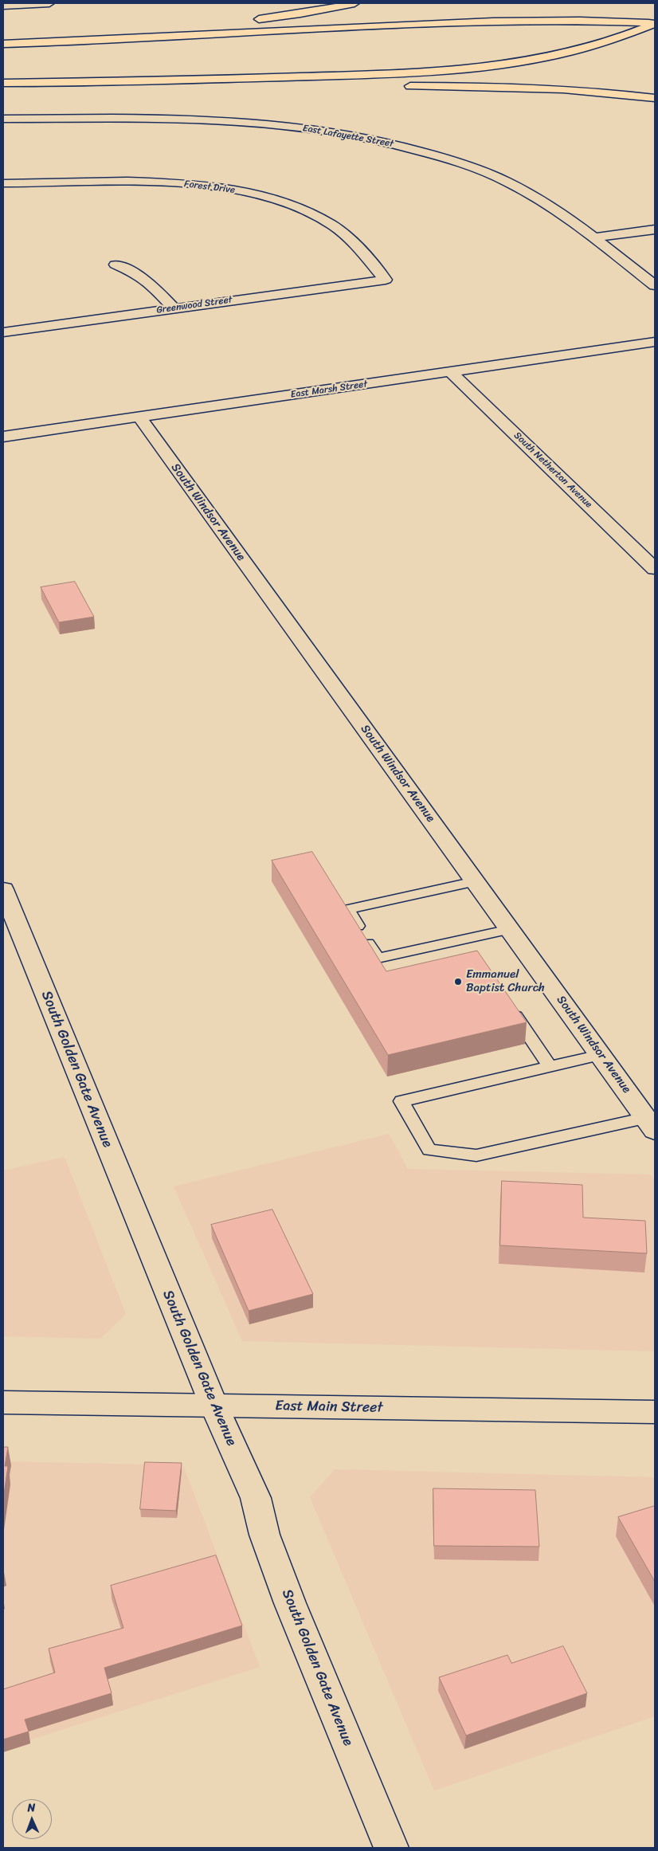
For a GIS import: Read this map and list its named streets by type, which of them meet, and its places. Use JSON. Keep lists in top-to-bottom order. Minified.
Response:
{"streets":{"street":["East Lafayette Street","Forest Drive","Greenwood Street","East Marsh Street","South Netherton Avenue","South Windsor Avenue","South Golden Gate Avenue","East Main Street"]},"crossings":[["Forest Drive","Greenwood Street"],["East Marsh Street","South Netherton Avenue"],["East Marsh Street","South Windsor Avenue"],["South Golden Gate Avenue","East Main Street"]],"places":["Emmanuel Baptist Church"],"north":"top"}
